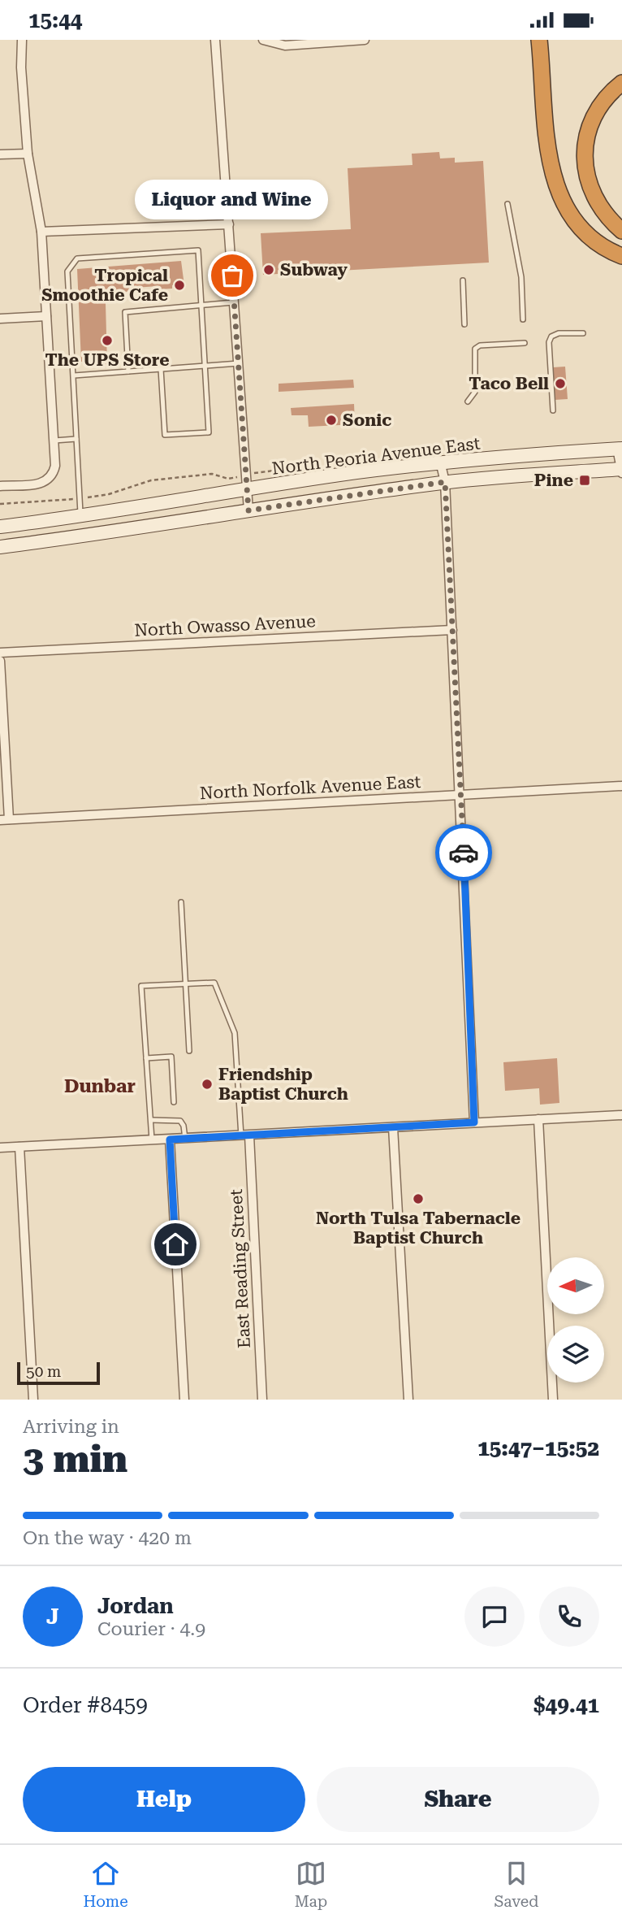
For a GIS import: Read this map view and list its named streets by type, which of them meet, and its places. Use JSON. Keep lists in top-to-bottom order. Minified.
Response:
{"streets":{"main road":["North Peoria Avenue East"],"street":["North Owasso Avenue","North Norfolk Avenue East","East Reading Street"]},"districts":["Dunbar"],"places":{"other":["Subway","Liquor and Wine","Tropical Smoothie Cafe","The UPS Store","Taco Bell","Sonic","Friendship Baptist Church","North Tulsa Tabernacle Baptist Church"],"transit":["Pine"]},"scale_bar":"50 m","north":"left","page":{"status":"15:44","bubble":"Liquor and Wine","scale":"50 m","heading":["3 min","Arriving in","15:47–15:52"],"panel":["Jordan","Courier · 4.9","Order #8459","$49.41"],"bar":"On the way · 420 m","round":"J","buttons":["Help","Share"],"tabs":["Home","Map","Saved"]}}
